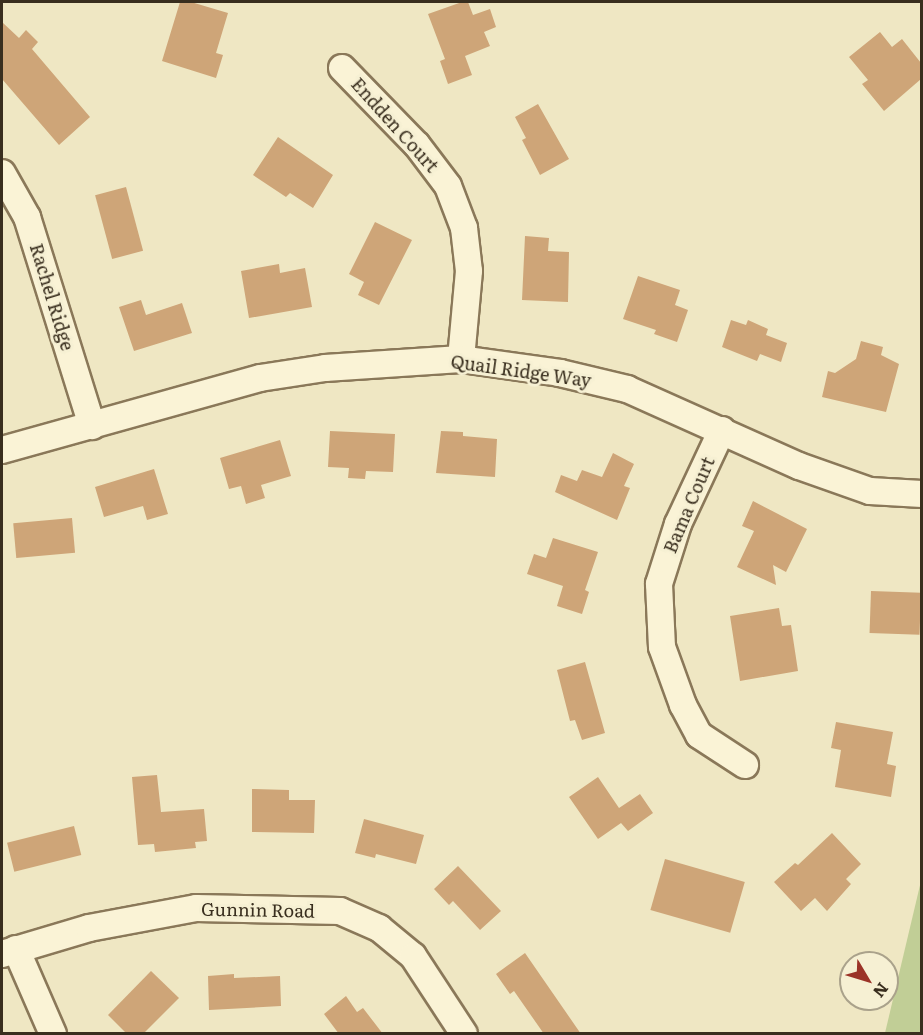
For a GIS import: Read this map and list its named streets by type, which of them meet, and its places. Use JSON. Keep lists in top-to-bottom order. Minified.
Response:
{"streets":{"street":["Endden Court","Rachel Ridge","Quail Ridge Way","Bama Court","Gunnin Road"]},"crossings":[["Endden Court","Quail Ridge Way"],["Rachel Ridge","Quail Ridge Way"],["Quail Ridge Way","Bama Court"]],"north":"bottom right"}
